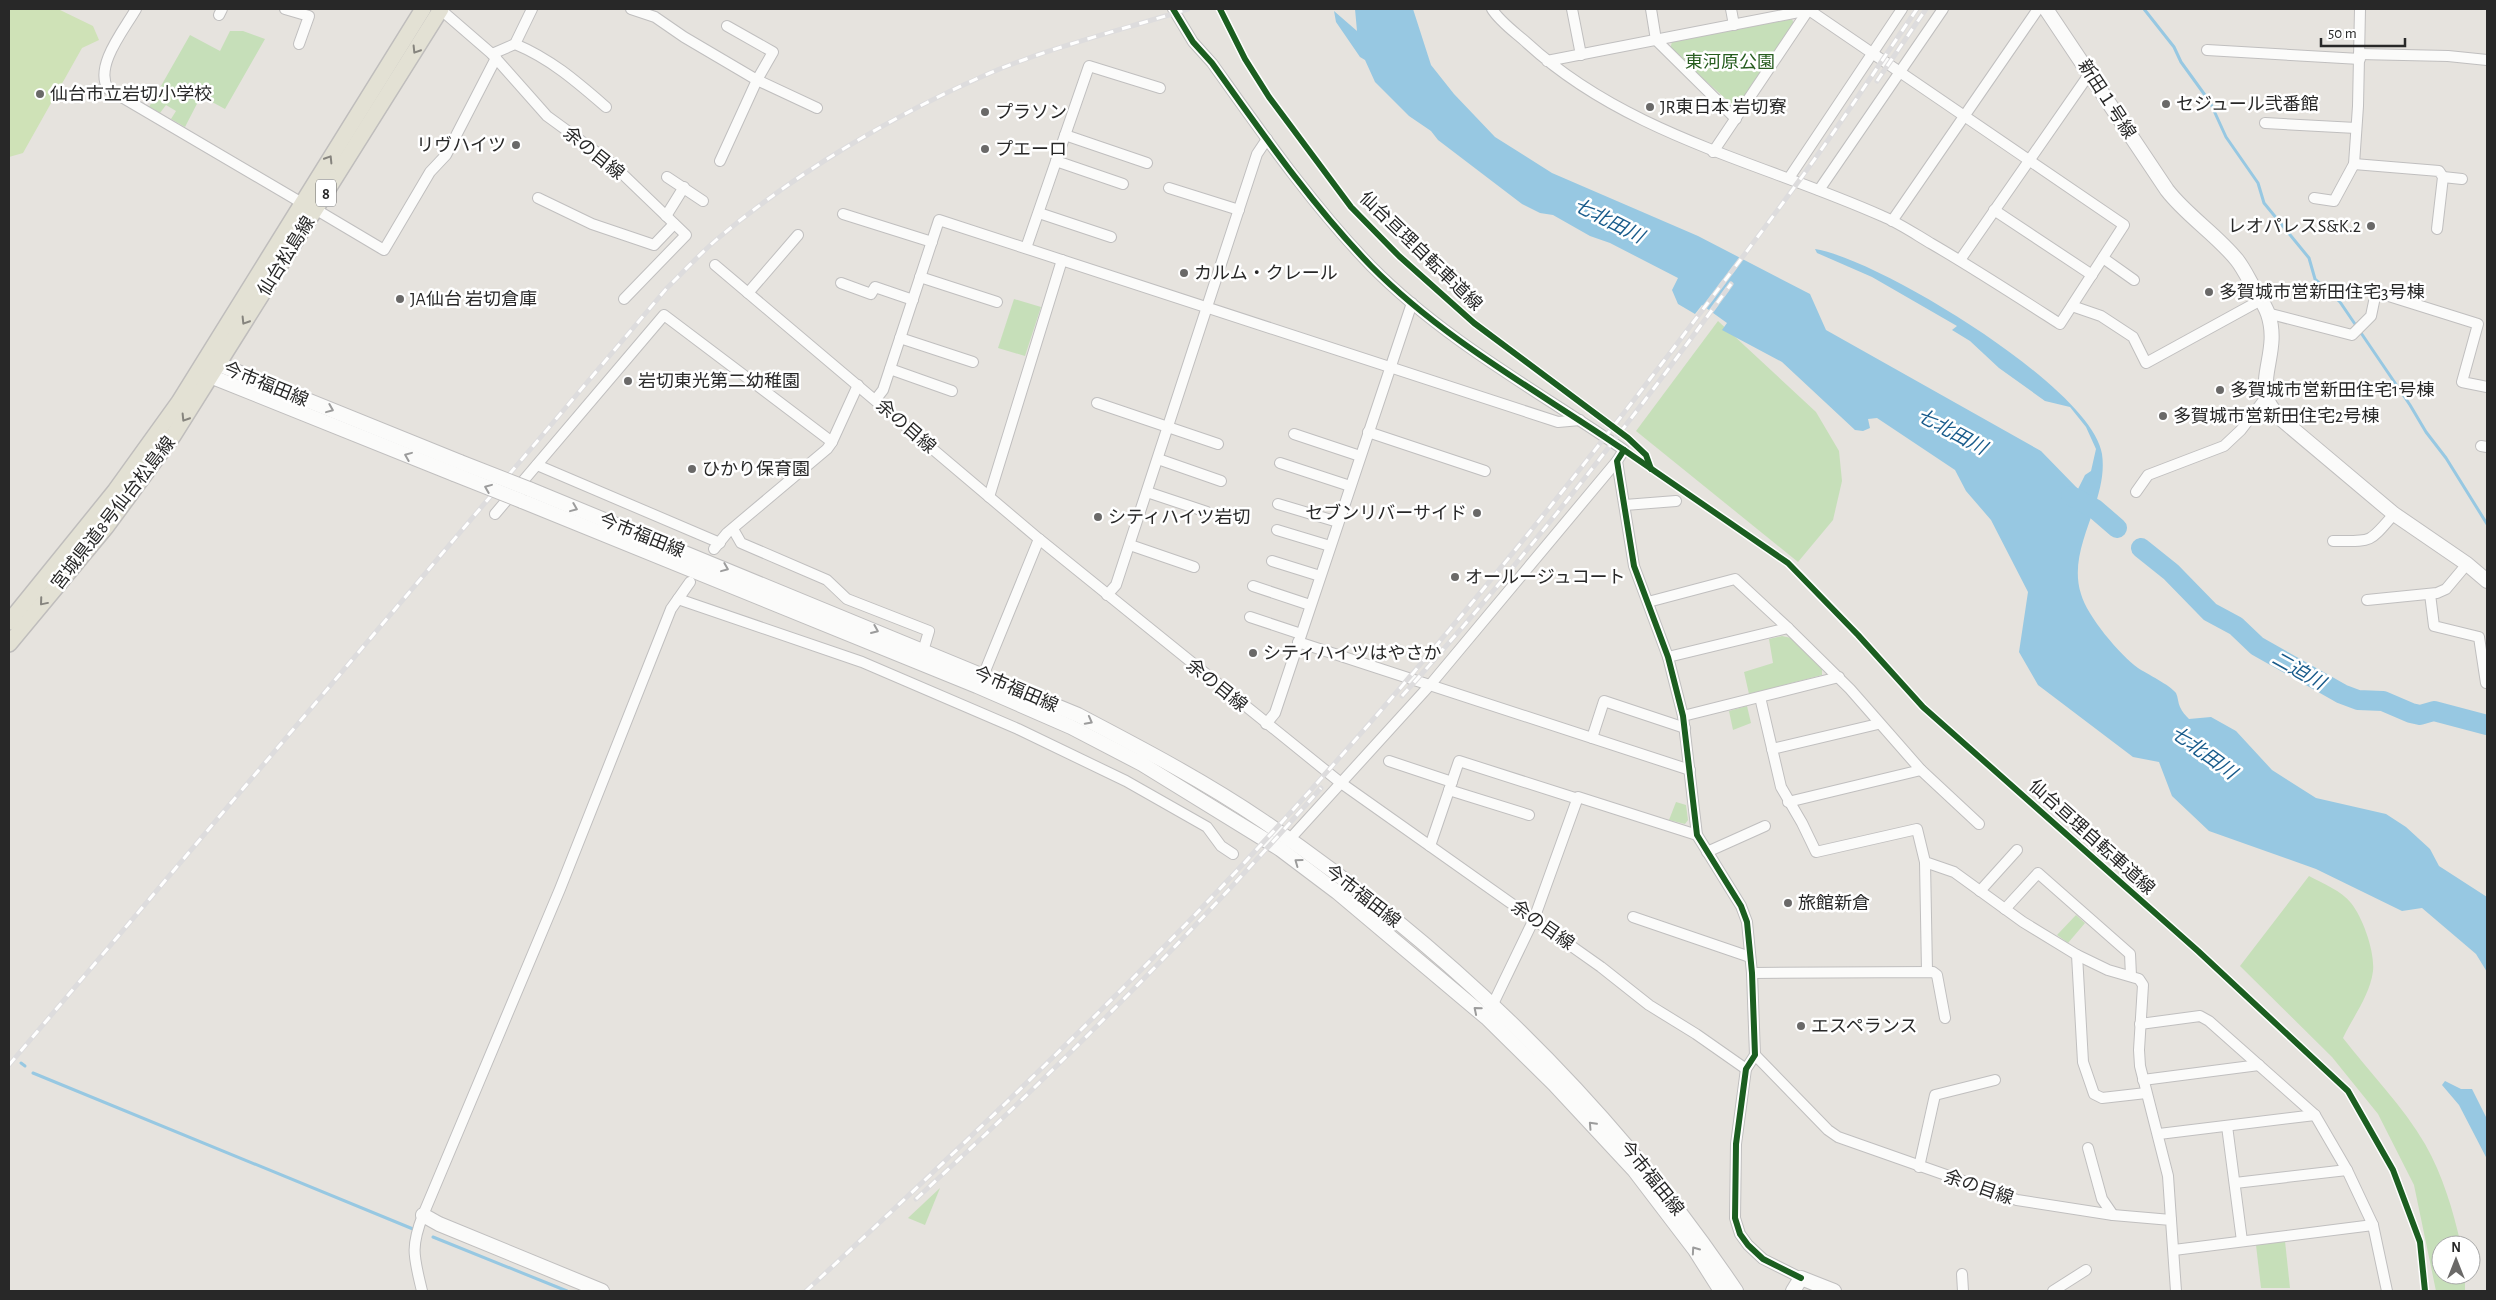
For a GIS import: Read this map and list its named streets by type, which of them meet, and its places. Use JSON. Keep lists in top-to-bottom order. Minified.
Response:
{"streets":{"main road":["新田１号線","8","仙台松島線","今市福田線","宮城県道8号仙台松島線"],"street":["余の目線"],"cycle path":["仙台亘理自転車道線"]},"crossings":[["余の目線","仙台松島線"],["仙台松島線","今市福田線"],["仙台松島線","宮城県道8号仙台松島線"],["今市福田線","宮城県道8号仙台松島線"]],"water":["七北田川","二迫川"],"parks":["東河原公園"],"places":["仙台市立岩切小学校","セジュール弐番館","JR東日本 岩切寮","プラソン","リヴハイツ","プエーロ","レオパレスS&K.2","カルム・クレール","多賀城市営新田住宅3号棟","JA仙台 岩切倉庫","岩切東光第二幼稚園","多賀城市営新田住宅1号棟","多賀城市営新田住宅2号棟","ひかり保育園","セブンリバーサイド","シティハイツ岩切","オールージュコート","シティハイツはやさか","旅館新倉","エスペランス"],"scale_bar":"50 m","north":"top"}
